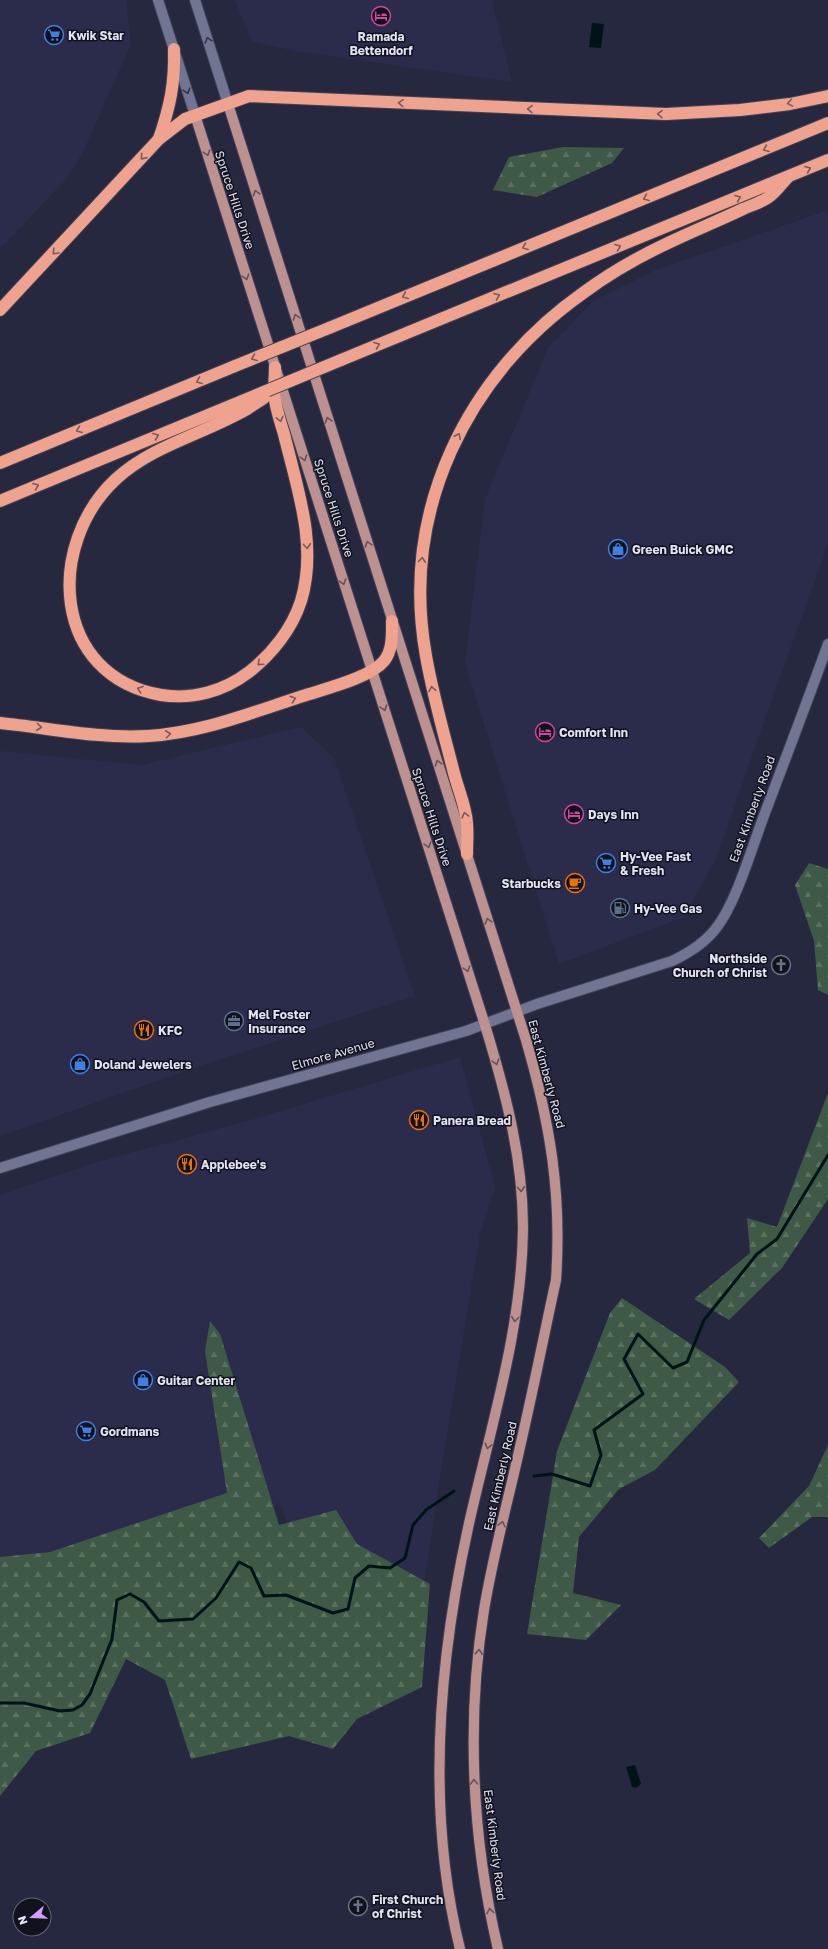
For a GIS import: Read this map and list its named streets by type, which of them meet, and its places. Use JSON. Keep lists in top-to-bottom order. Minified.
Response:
{"streets":{"main road":["Spruce Hills Drive","East Kimberly Road","Elmore Avenue"]},"crossings":[["Spruce Hills Drive","East Kimberly Road"],["Spruce Hills Drive","Elmore Avenue"],["East Kimberly Road","Elmore Avenue"]],"places":{"hotel":["Ramada Bettendorf","Comfort Inn","Days Inn"],"supermarket":["Kwik Star","Hy-Vee Fast & Fresh","Gordmans"],"shop":["Green Buick GMC","Doland Jewelers","Guitar Center"],"cafe":["Starbucks"],"fuel station":["Hy-Vee Gas"],"church":["Northside Church of Christ","First Church of Christ"],"office":["Mel Foster Insurance"],"restaurant":["KFC","Panera Bread","Applebee's"]},"north":"left"}
